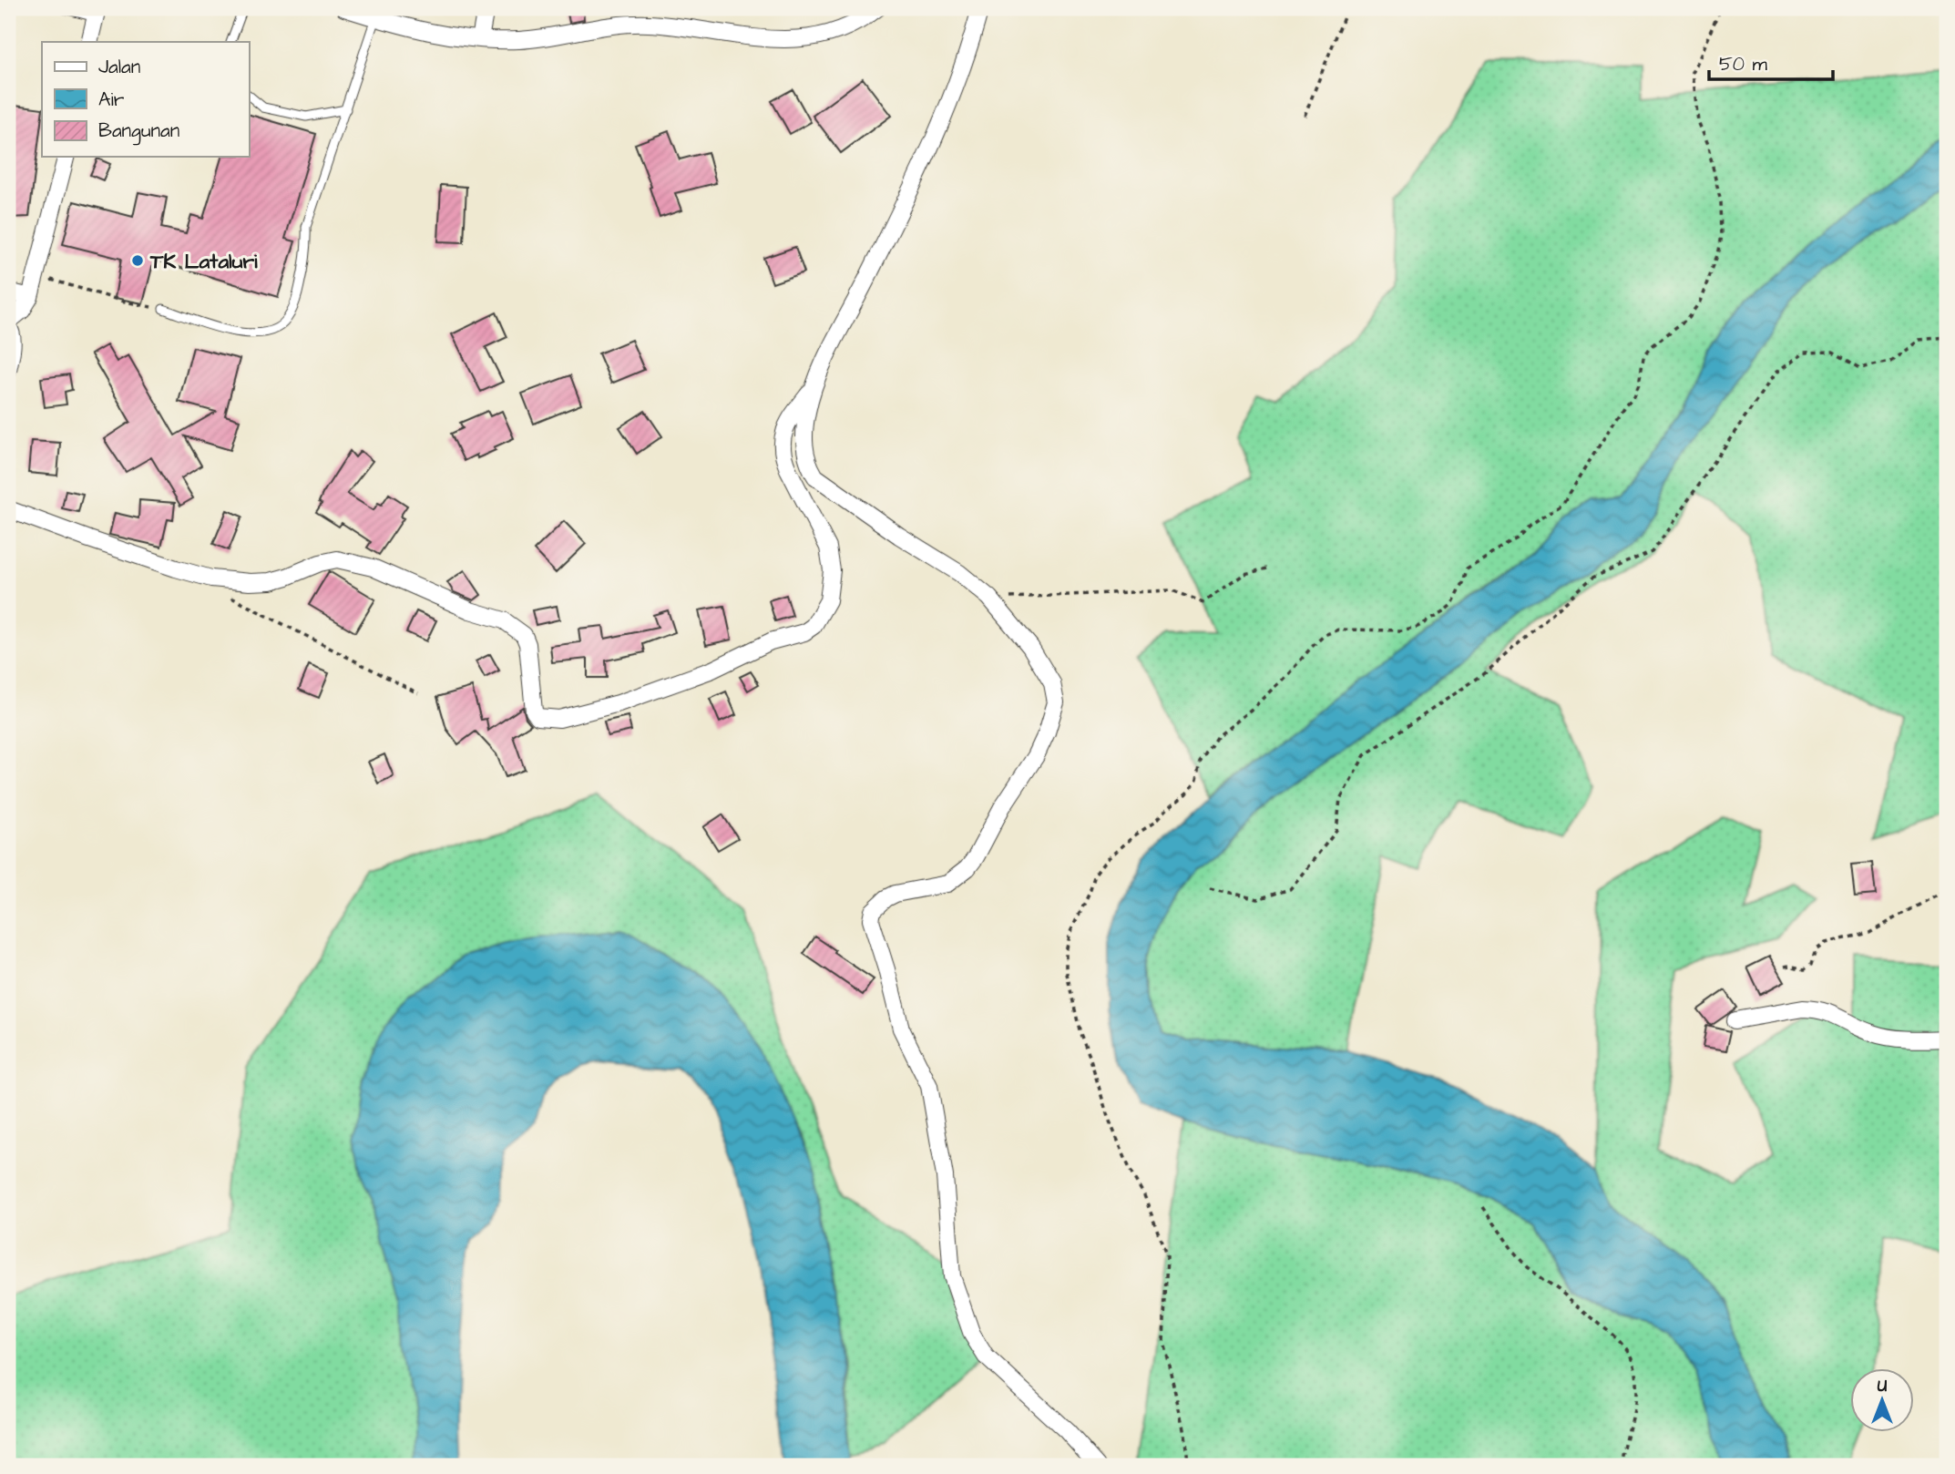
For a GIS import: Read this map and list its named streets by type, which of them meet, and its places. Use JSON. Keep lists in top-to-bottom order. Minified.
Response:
{"places":["TK Lataluri"],"legend":["Jalan","Air","Bangunan"],"scale_bar":"50 m","north":"top"}
